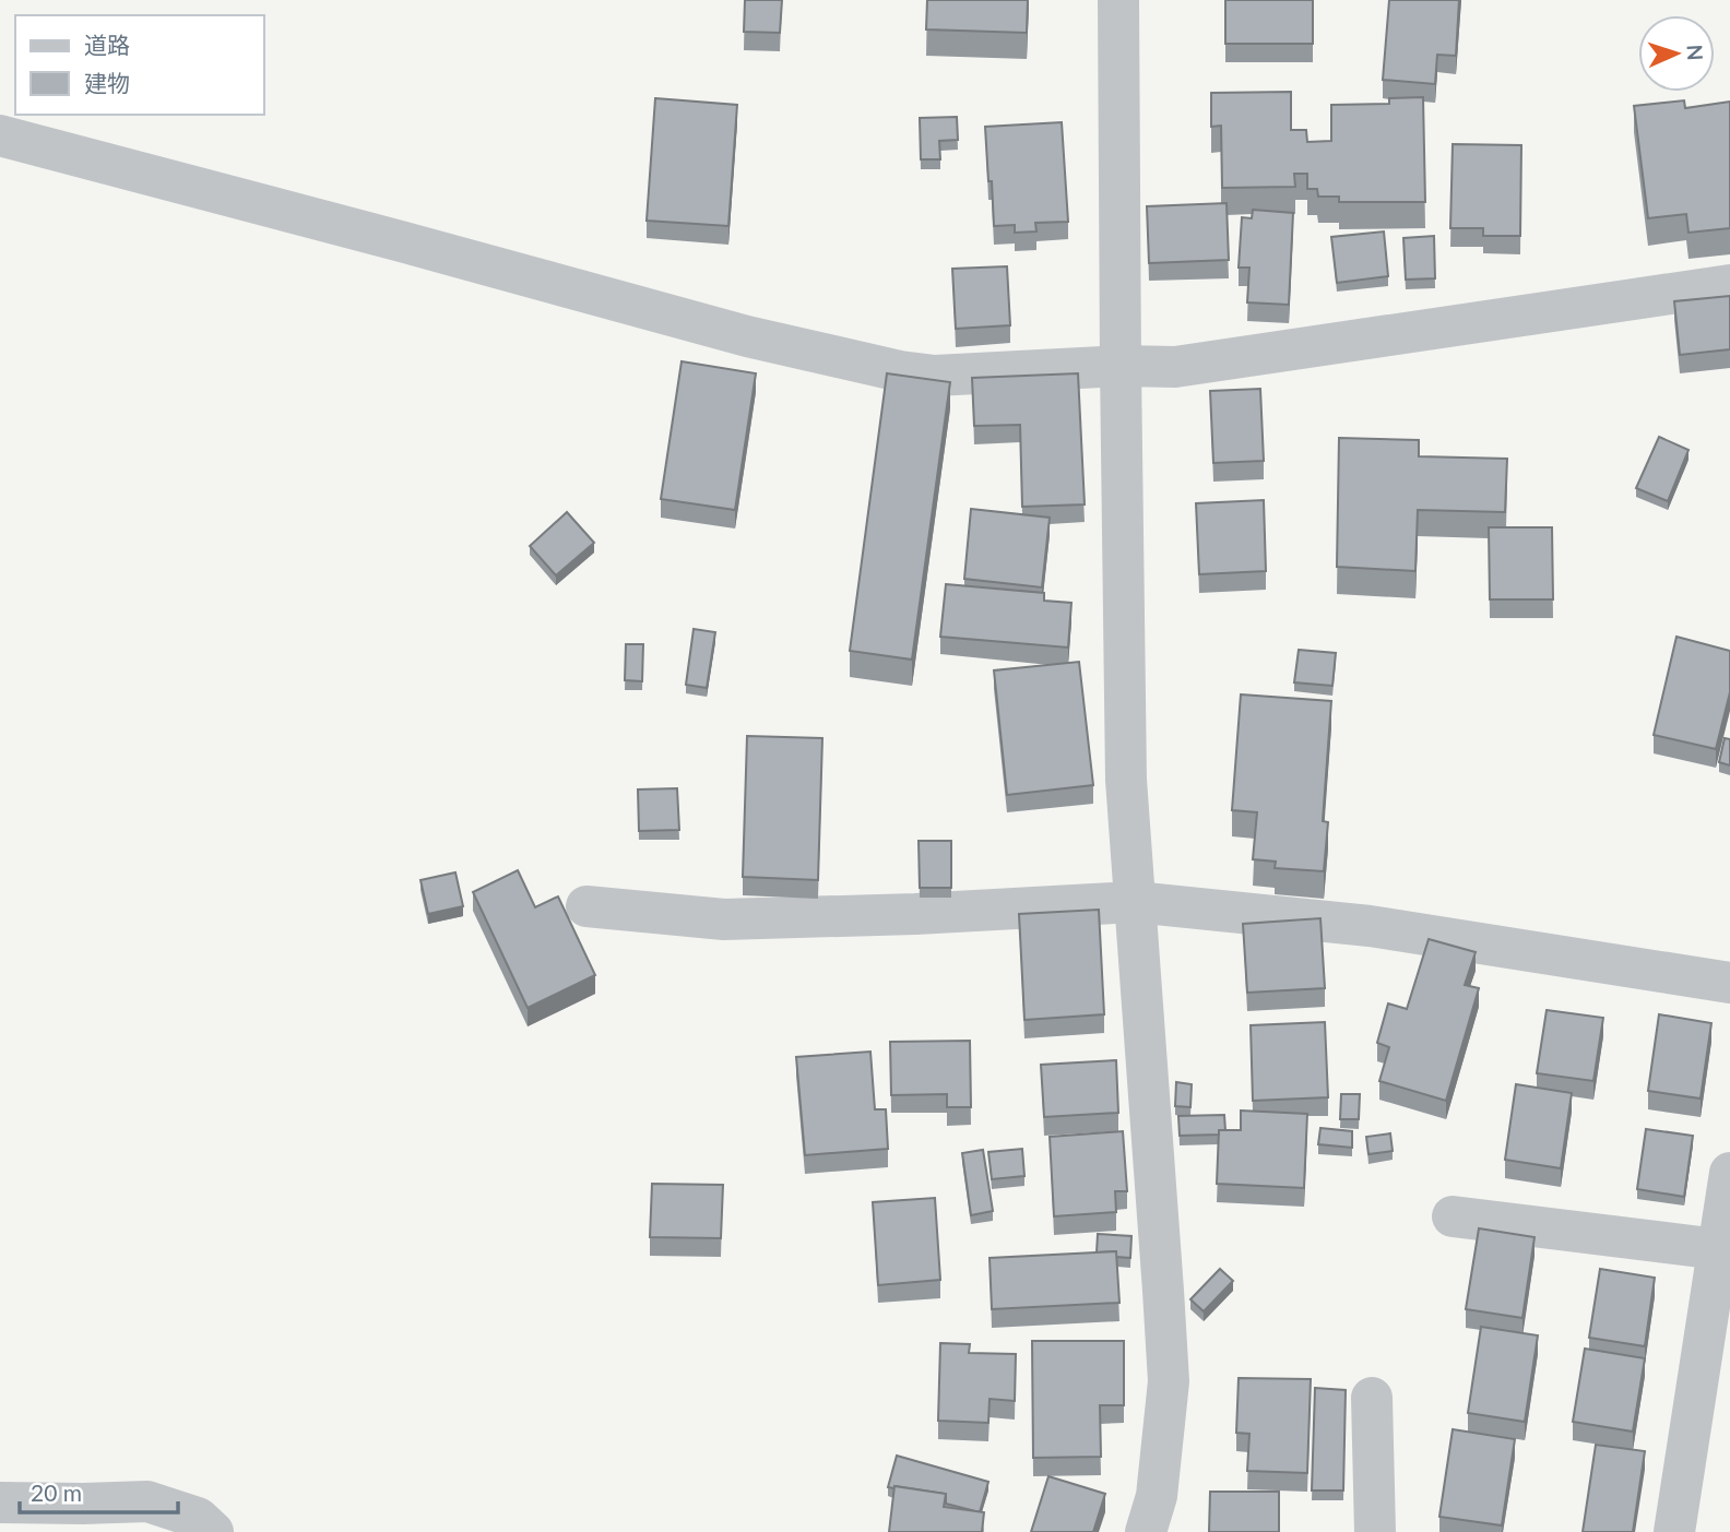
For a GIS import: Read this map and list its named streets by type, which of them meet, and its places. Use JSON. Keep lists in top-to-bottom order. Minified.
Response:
{"legend":["道路","建物"],"scale_bar":"20 m","north":"right"}
